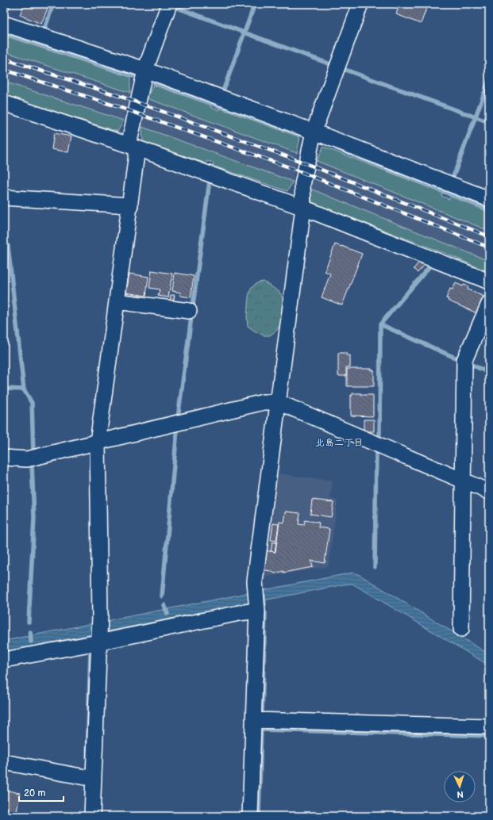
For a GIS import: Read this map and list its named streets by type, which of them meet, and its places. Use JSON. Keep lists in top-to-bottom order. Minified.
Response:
{"districts":["北島二丁目"],"scale_bar":"20 m","north":"bottom"}
